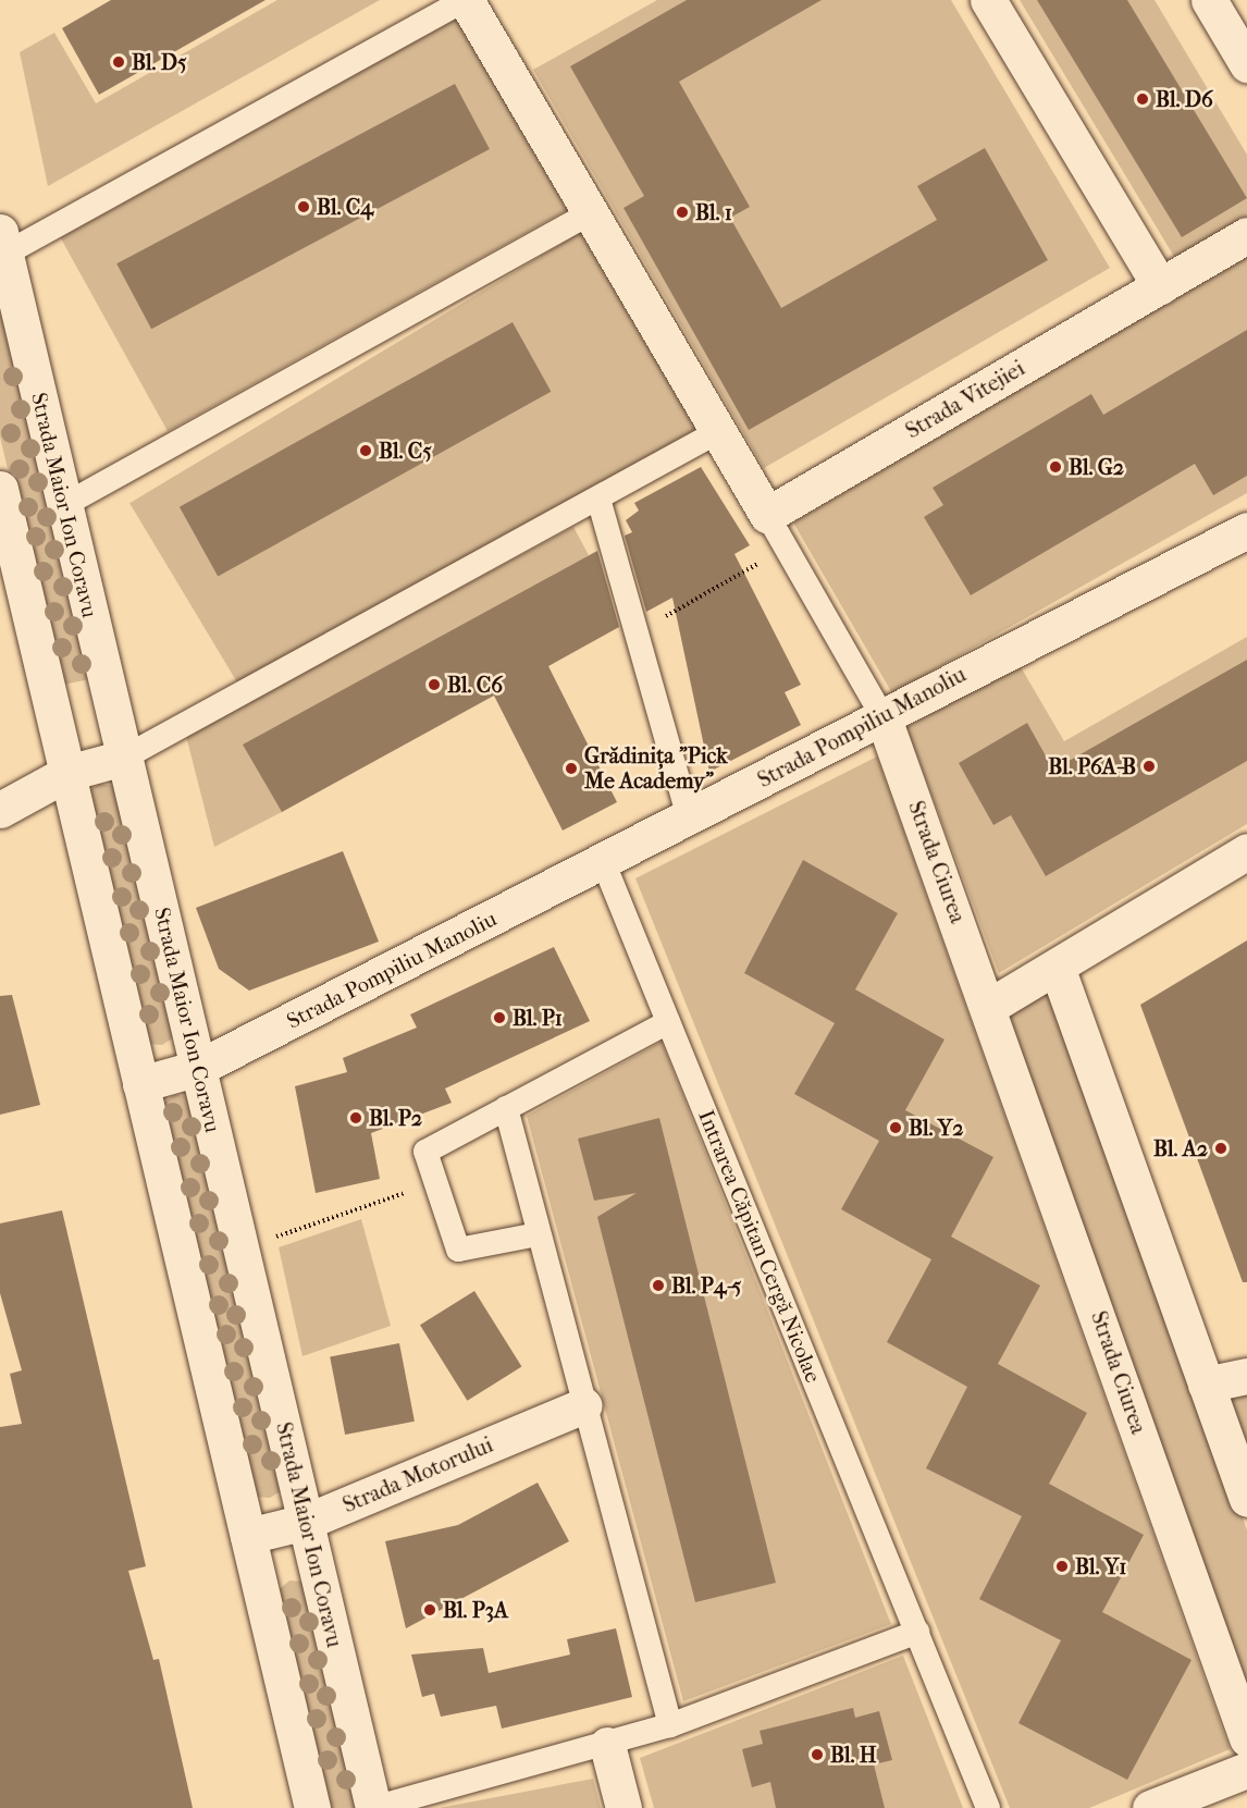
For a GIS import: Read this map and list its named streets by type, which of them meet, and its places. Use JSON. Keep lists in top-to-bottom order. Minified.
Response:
{"streets":{"street":["Strada Vitejiei","Strada Maior Ion Coravu","Strada Pompiliu Manoliu","Strada Ciurea","Strada Motorului"],"lane":["Intrarea Căpitan Cergă Nicolae"]},"crossings":[["Strada Maior Ion Coravu","Strada Pompiliu Manoliu"],["Strada Maior Ion Coravu","Strada Motorului"],["Strada Pompiliu Manoliu","Strada Ciurea"],["Strada Pompiliu Manoliu","Intrarea Căpitan Cergă Nicolae"]],"places":["Bl. D5","Bl. D6","Bl. C4","Bl. 1","Bl. C5","Bl. G2","Bl. C6","Bl. P6A-B","Grădinița \"Pick Me Academy\"","Bl. P1","Bl. P2","Bl. Y2","Bl. A2","Bl. P4-5","Bl. Y1","Bl. P3A","Bl. H"]}
